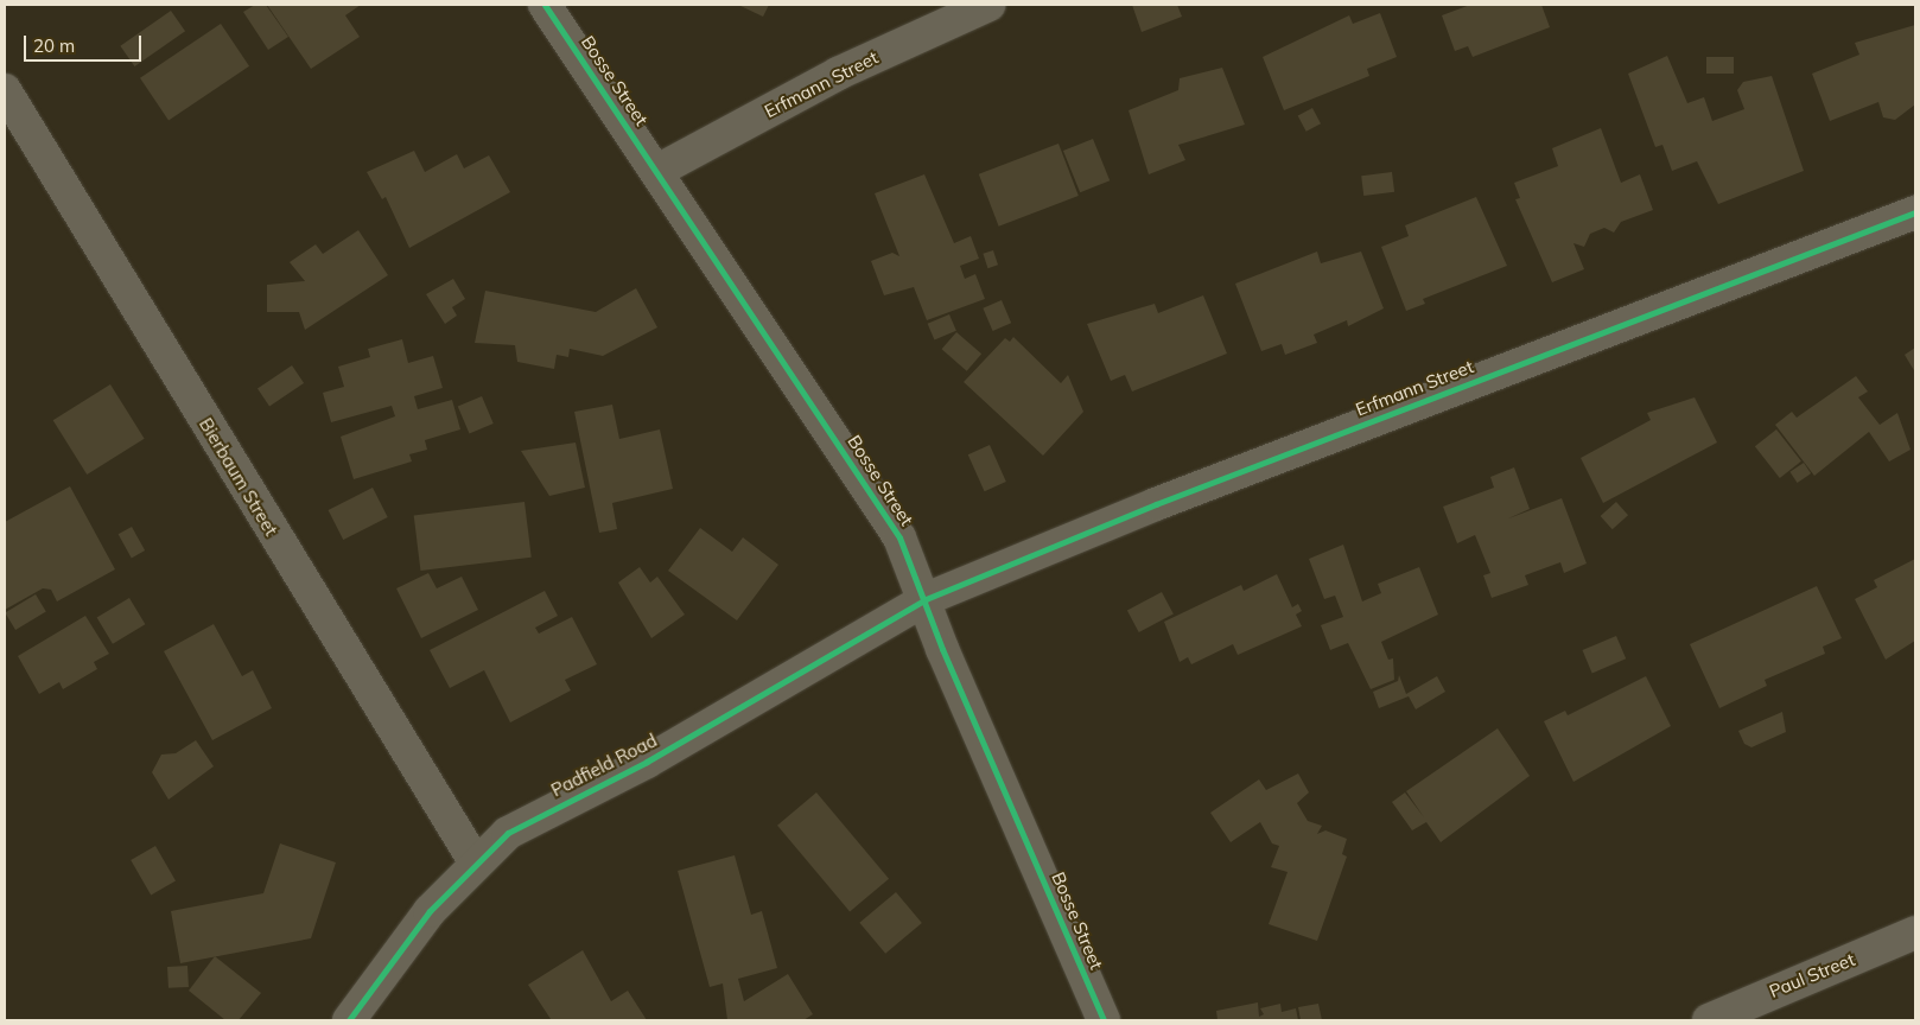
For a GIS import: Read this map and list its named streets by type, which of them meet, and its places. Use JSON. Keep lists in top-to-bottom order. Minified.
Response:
{"streets":{"street":["Bosse Street","Erfmann Street","Bierbaum Street","Padfield Road","Paul Street"]},"crossings":[["Bosse Street","Erfmann Street"],["Bosse Street","Padfield Road"],["Erfmann Street","Padfield Road"],["Bierbaum Street","Padfield Road"]],"scale_bar":"20 m"}
